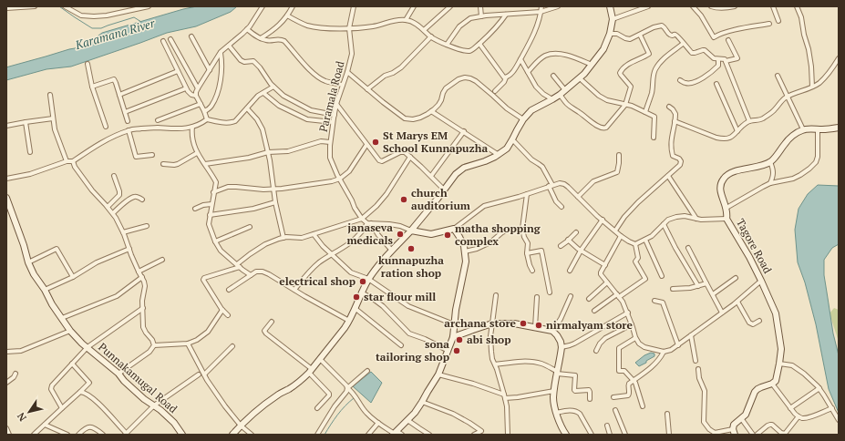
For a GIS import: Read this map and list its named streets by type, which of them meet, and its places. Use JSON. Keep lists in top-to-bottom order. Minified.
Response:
{"streets":{"street":["Paramala Road","Tagore Road","Punnakamugal Road"]},"water":["Karamana River"],"places":["St Marys EM School Kunnapuzha","church auditorium","janaseva medicals","matha shopping complex","kunnapuzha ration shop","electrical shop","star flour mill","archana store","nirmalyam store","abi shop","sona tailoring shop"],"north":"bottom left"}
